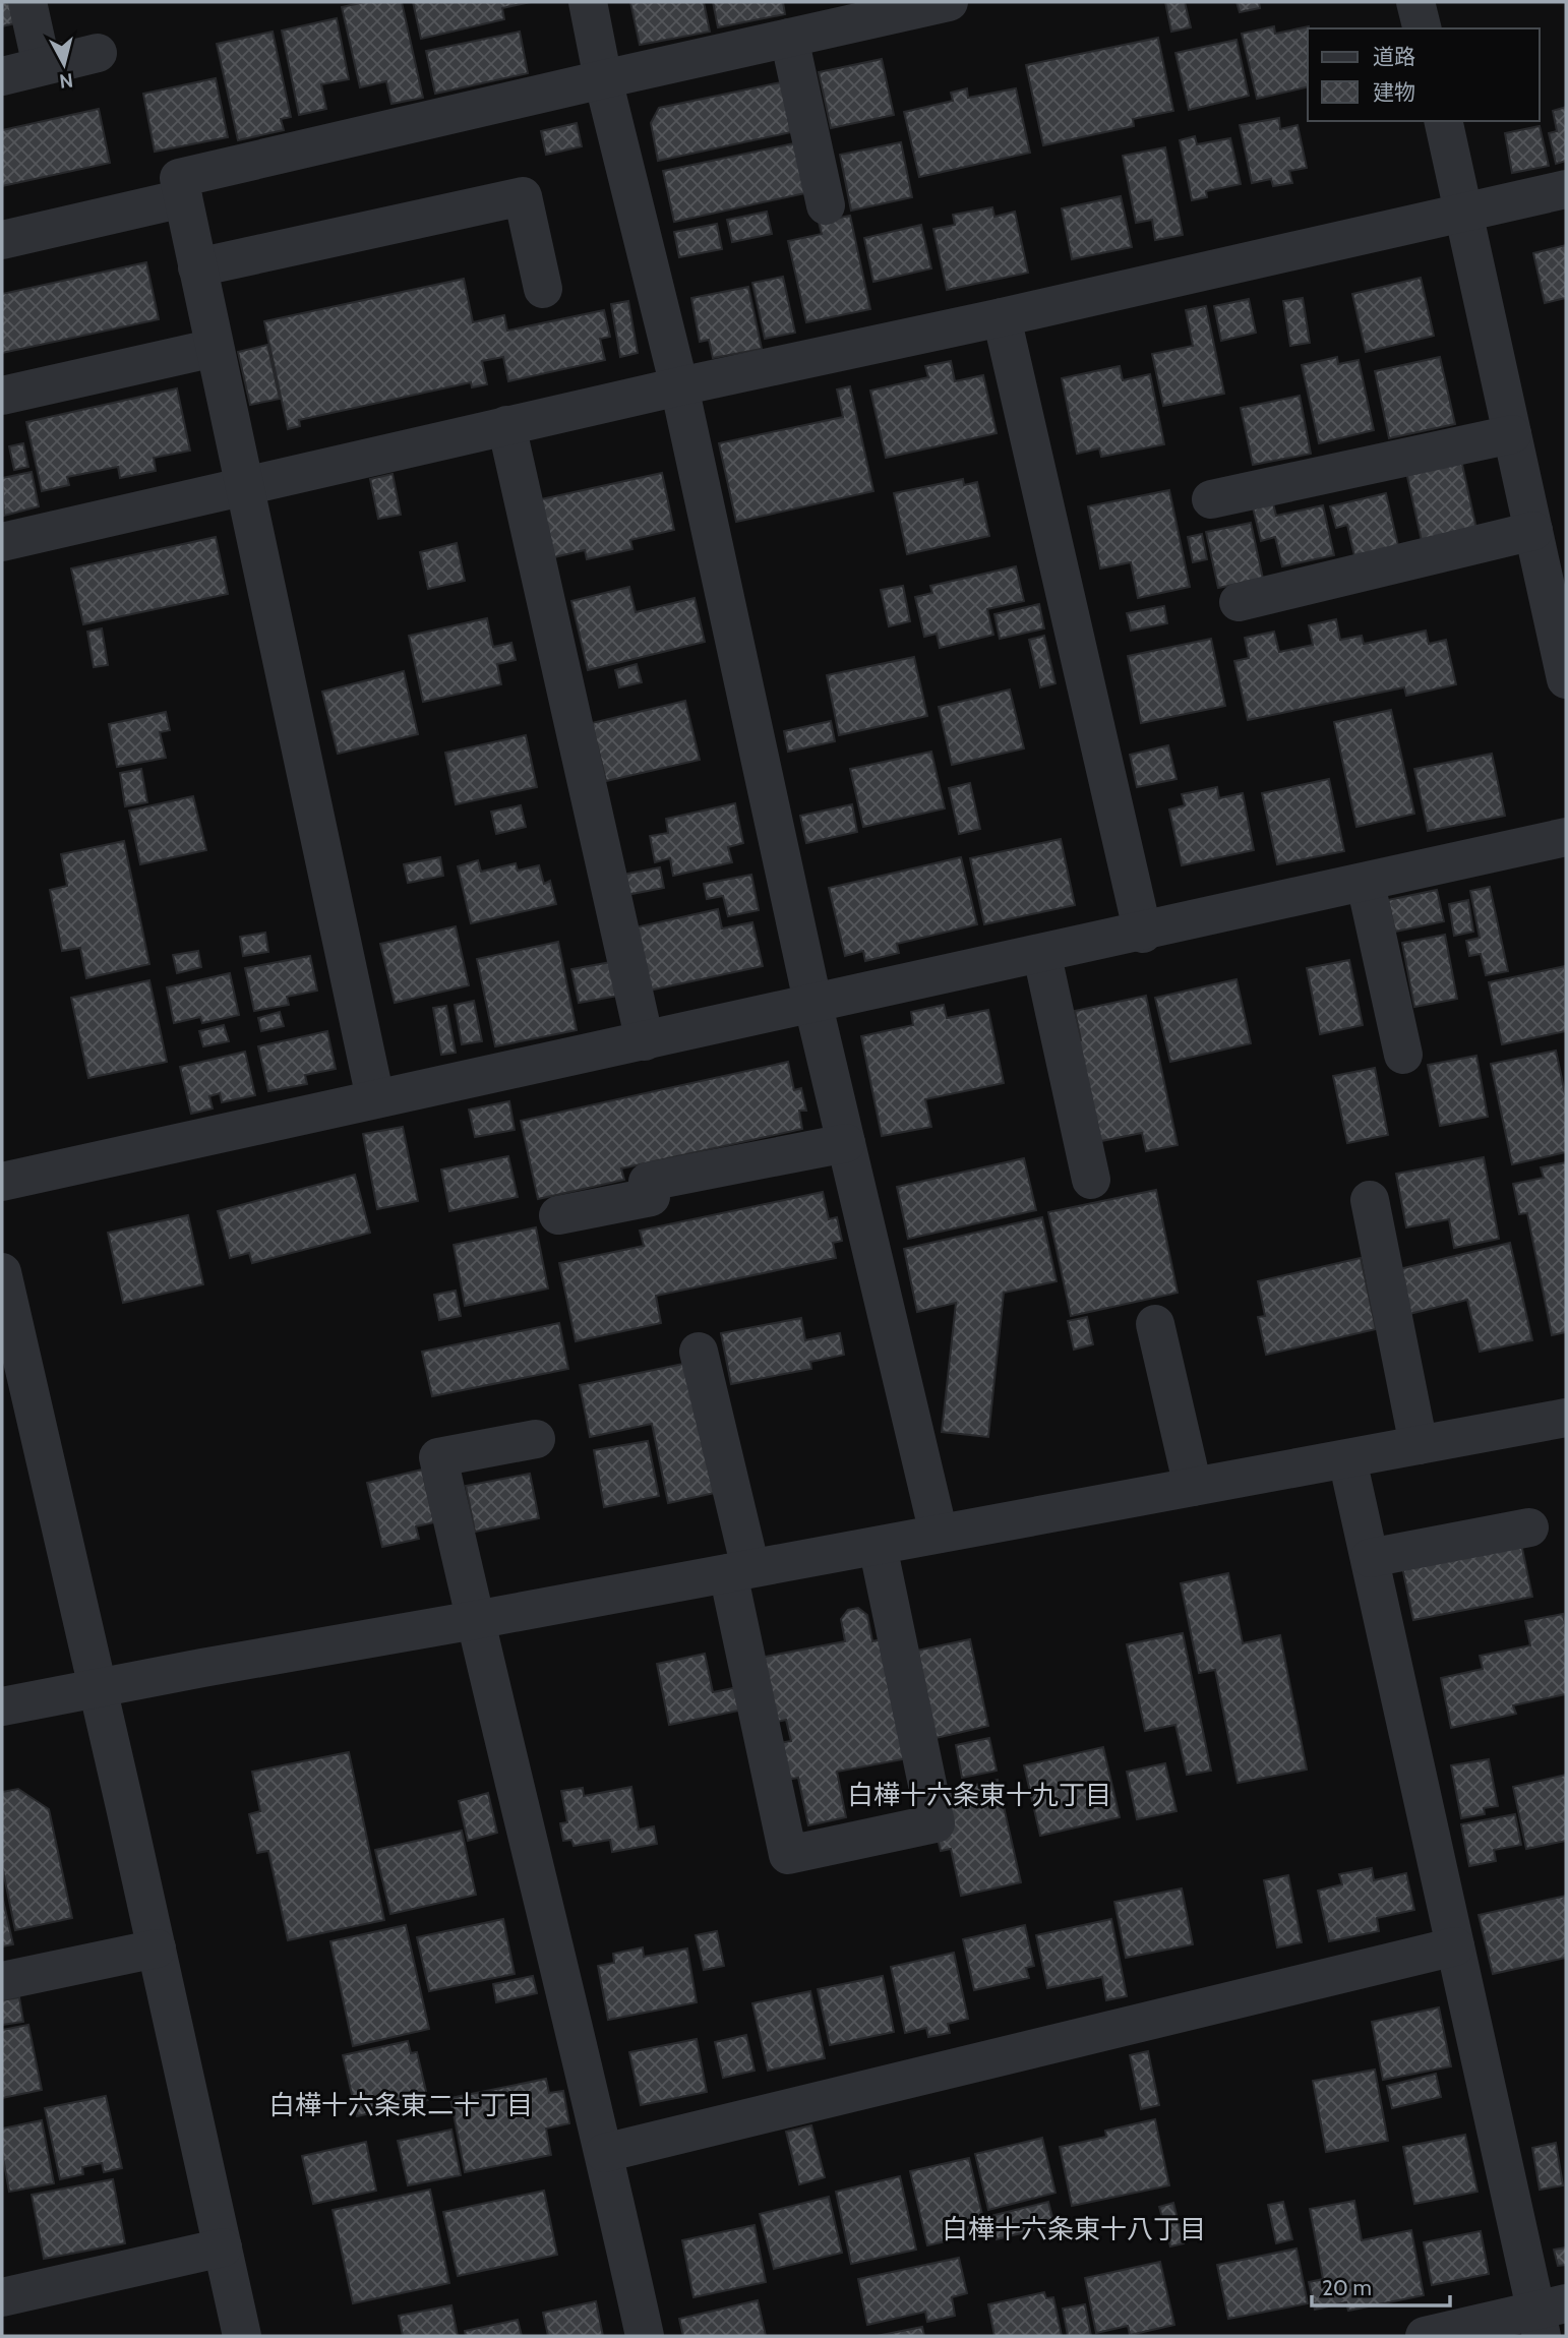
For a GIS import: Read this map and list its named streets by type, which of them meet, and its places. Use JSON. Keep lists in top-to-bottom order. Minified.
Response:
{"districts":["白樺十六条東十九丁目","白樺十六条東二十丁目","白樺十六条東十八丁目"],"legend":["道路","建物"],"scale_bar":"20 m","north":"bottom"}
